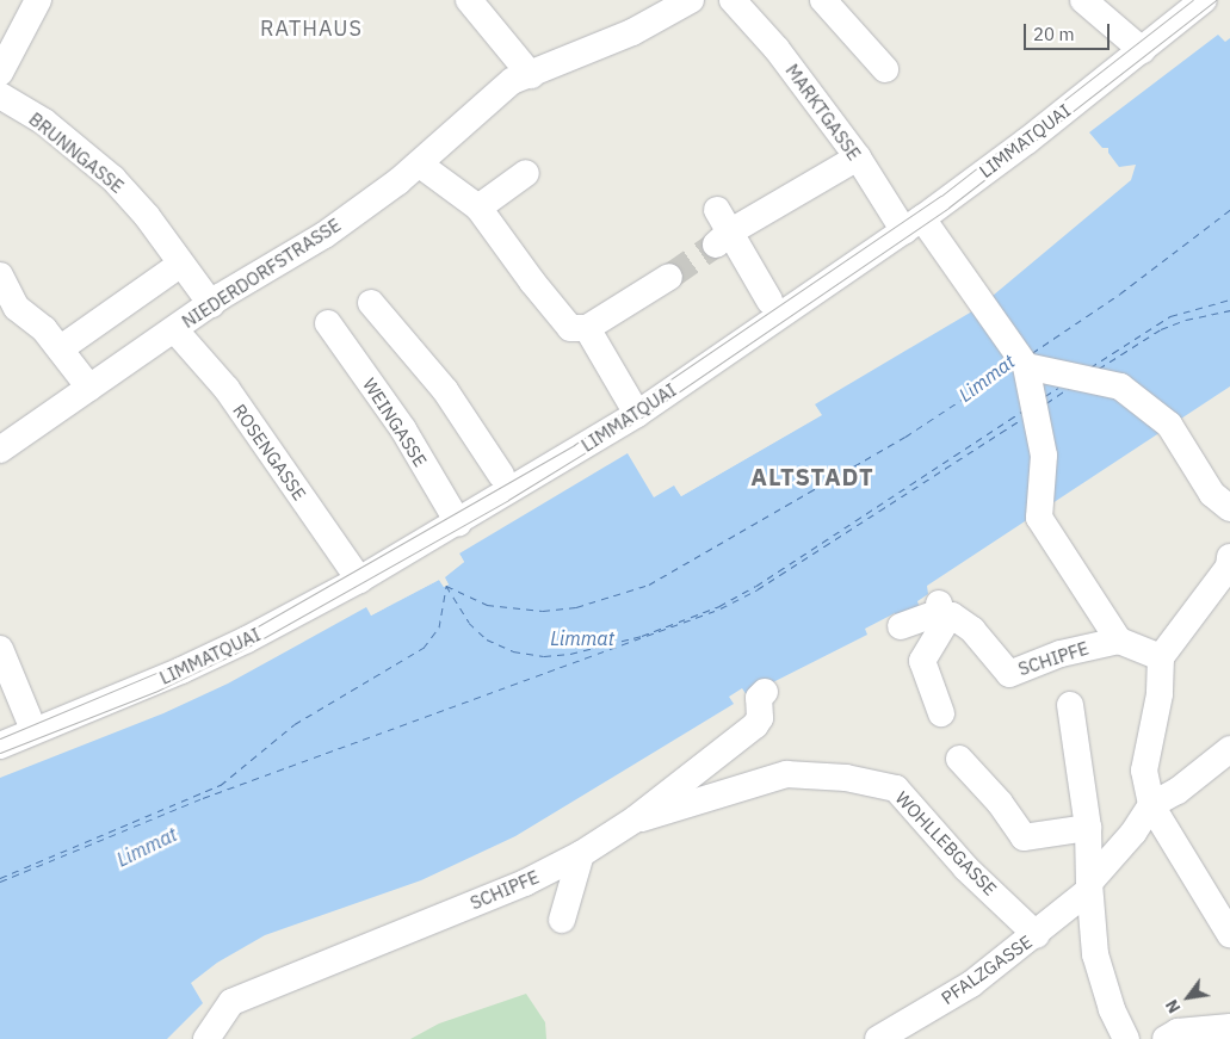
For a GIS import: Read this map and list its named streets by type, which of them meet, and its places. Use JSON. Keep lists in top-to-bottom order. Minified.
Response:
{"streets":{"street":["MARKTGASSE","LIMMATQUAI","BRUNNGASSE","NIEDERDORFSTRASSE","WEINGASSE","ROSENGASSE","SCHIPFE","WOHLLEBGASSE","PFALZGASSE"]},"crossings":[["MARKTGASSE","LIMMATQUAI"],["LIMMATQUAI","WEINGASSE"],["LIMMATQUAI","ROSENGASSE"],["BRUNNGASSE","NIEDERDORFSTRASSE"],["NIEDERDORFSTRASSE","ROSENGASSE"],["SCHIPFE","WOHLLEBGASSE"],["WOHLLEBGASSE","PFALZGASSE"]],"districts":["RATHAUS","ALTSTADT"],"water":["Limmat"],"scale_bar":"20 m","north":"bottom left"}
